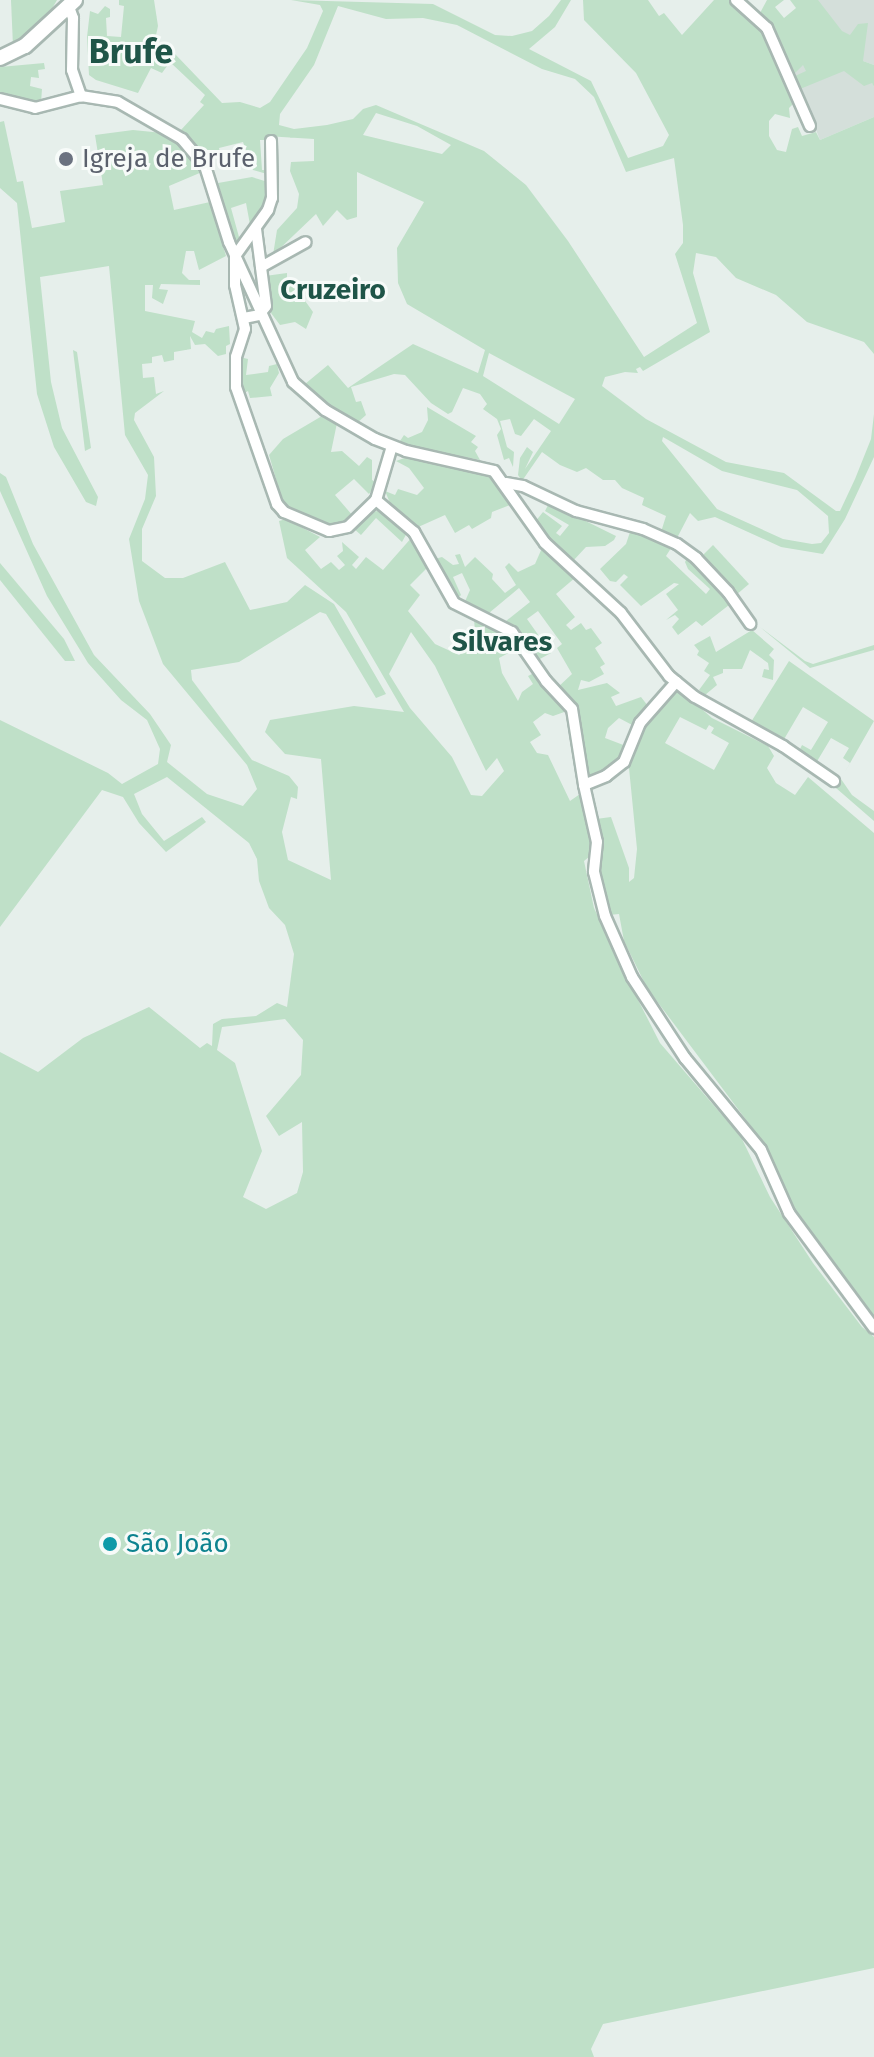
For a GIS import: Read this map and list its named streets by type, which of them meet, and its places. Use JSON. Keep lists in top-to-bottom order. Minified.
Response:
{"districts":["Brufe","Cruzeiro","Silvares"],"places":["Igreja de Brufe","São João"]}
